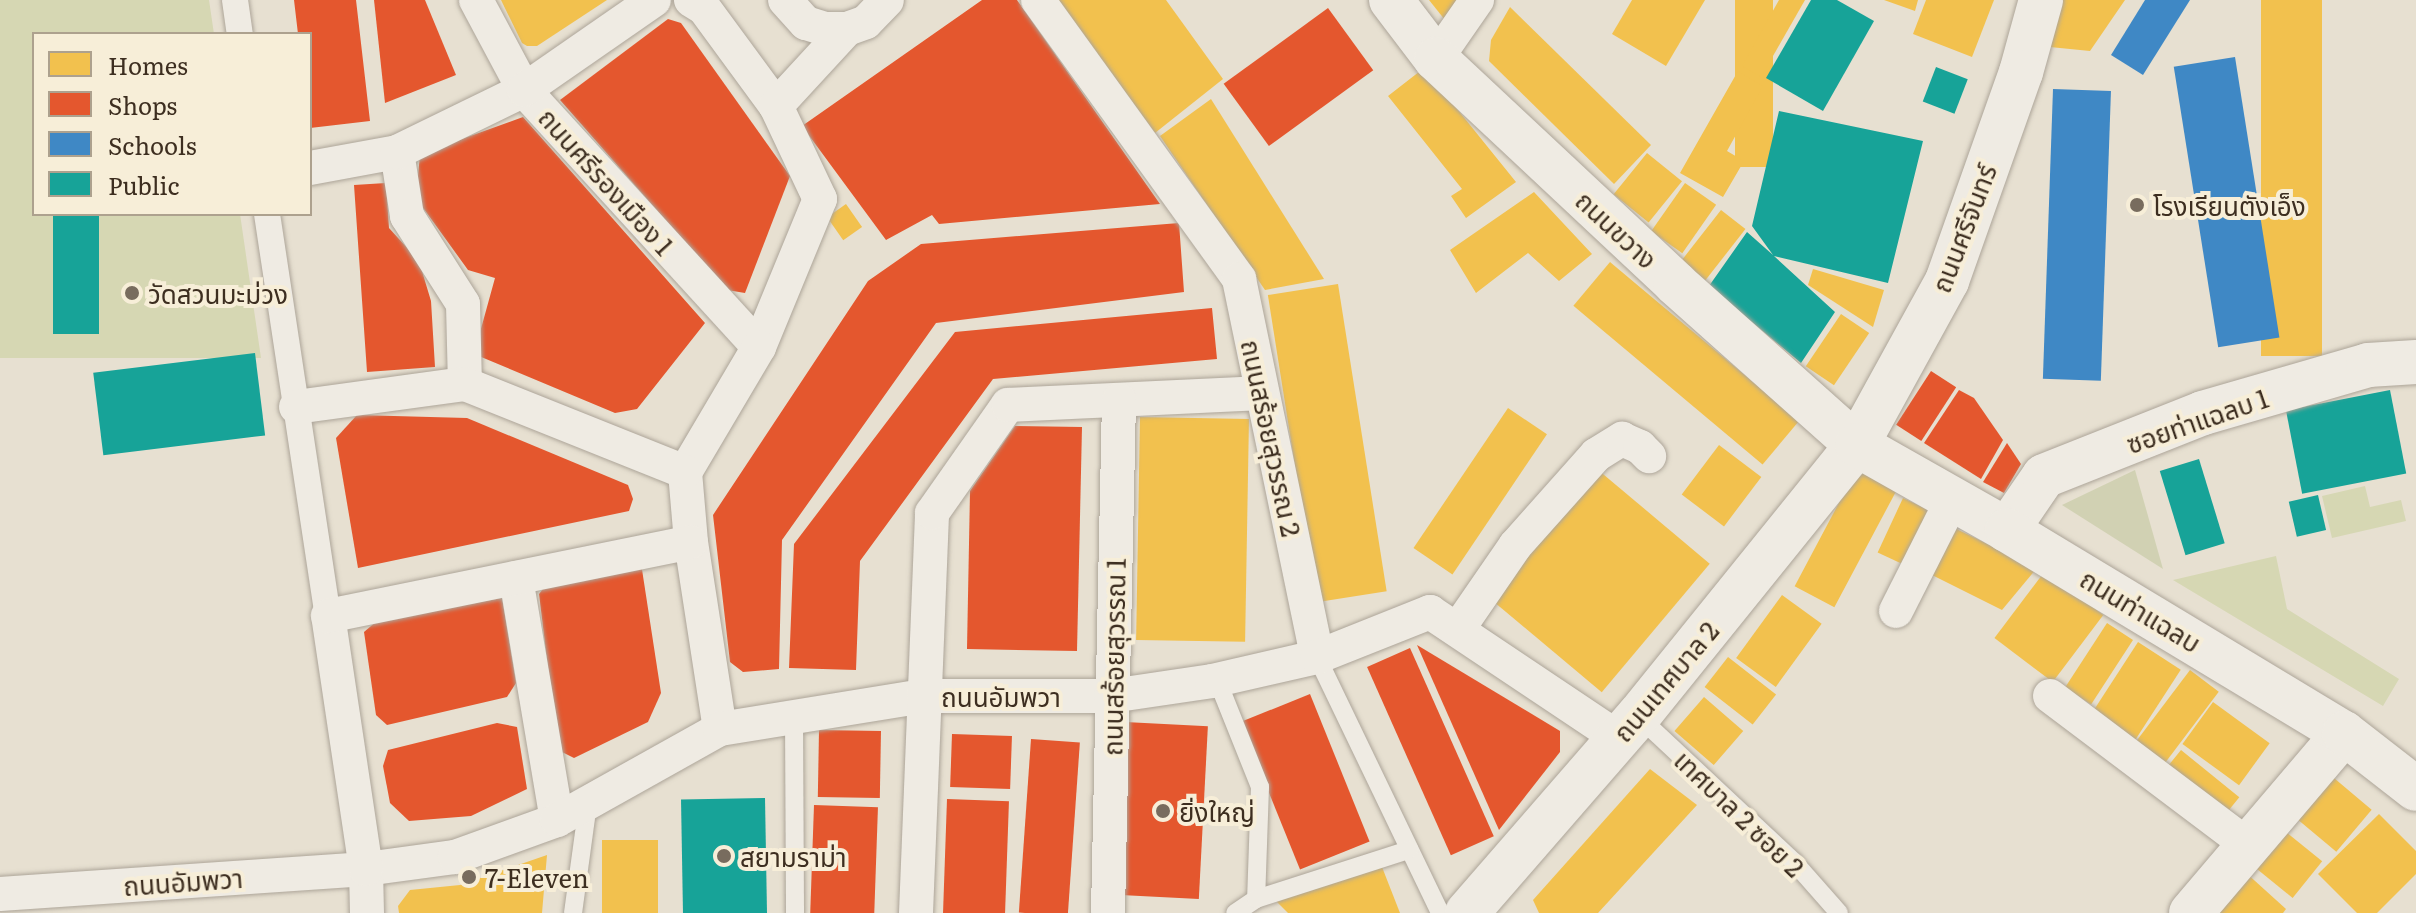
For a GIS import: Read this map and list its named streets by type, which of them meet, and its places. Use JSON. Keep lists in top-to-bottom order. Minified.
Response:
{"streets":{"street":["ถนนศรีรองเมือง 1","ถนนศรีจันทร์","ถนนขวาง","ซอยท่าแฉลบ 1","ถนนสร้อยสุวรรณ 2","ถนนท่าแฉลบ","ถนนสร้อยสุวรรณ 1","ถนนเทศบาล 2","ถนนอัมพวา"],"lane":["เทศบาล 2 ซอย 2"]},"crossings":[["ถนนศรีจันทร์","ถนนขวาง"],["ถนนศรีจันทร์","ถนนท่าแฉลบ"],["ถนนศรีจันทร์","ถนนเทศบาล 2"],["ถนนขวาง","ถนนท่าแฉลบ"],["ถนนขวาง","ถนนเทศบาล 2"],["ซอยท่าแฉลบ 1","ถนนท่าแฉลบ"],["ถนนสร้อยสุวรรณ 2","ถนนอัมพวา"],["ถนนท่าแฉลบ","ถนนเทศบาล 2"],["ถนนสร้อยสุวรรณ 1","ถนนอัมพวา"],["ถนนเทศบาล 2","ถนนอัมพวา"],["ถนนเทศบาล 2","เทศบาล 2 ซอย 2"],["ถนนอัมพวา","เทศบาล 2 ซอย 2"]],"places":["โรงเรียนตังเอ็ง","วัดสวนมะม่วง","ยิ่งใหญ่","สยามราม่า","7-Eleven"],"legend":["Homes","Shops","Schools","Public"]}
